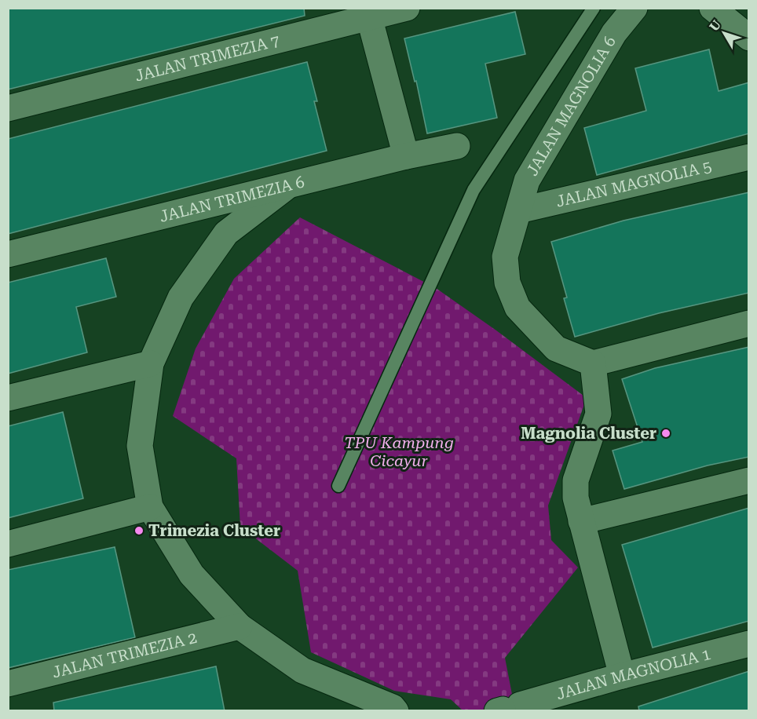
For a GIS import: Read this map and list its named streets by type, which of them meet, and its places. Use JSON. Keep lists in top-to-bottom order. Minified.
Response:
{"streets":{"street":["JALAN TRIMEZIA 7","JALAN MAGNOLIA 6","JALAN MAGNOLIA 5","JALAN TRIMEZIA 6","JALAN TRIMEZIA 2","JALAN MAGNOLIA 1"]},"crossings":[["JALAN MAGNOLIA 6","JALAN MAGNOLIA 5"]],"parks":["TPU Kampung Cicayur"],"places":["Magnolia Cluster","Trimezia Cluster"],"north":"top left"}
